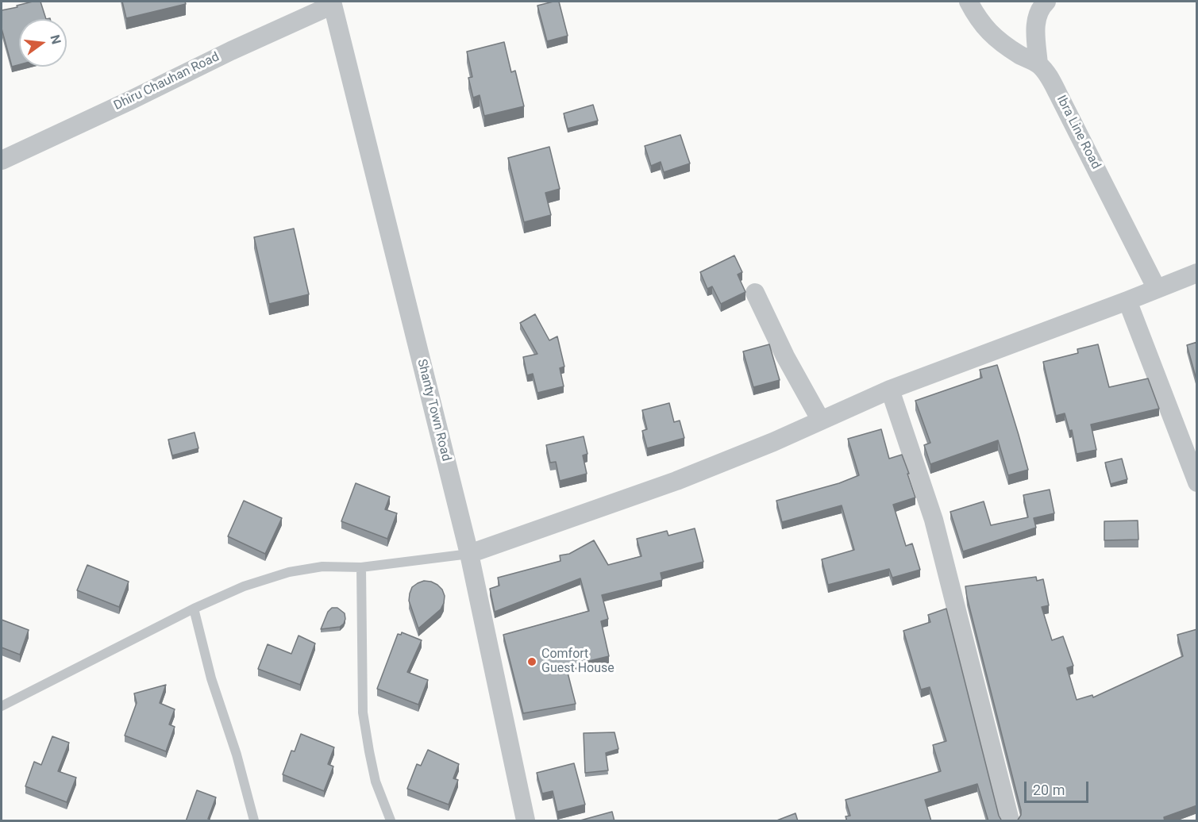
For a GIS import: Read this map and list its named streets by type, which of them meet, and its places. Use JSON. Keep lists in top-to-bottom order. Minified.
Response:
{"streets":{"street":["Dhiru Chauhan Road","Ibra Line Road","Shanty Town Road"]},"crossings":[["Dhiru Chauhan Road","Shanty Town Road"]],"places":["Comfort Guest House"],"scale_bar":"20 m","north":"right"}
